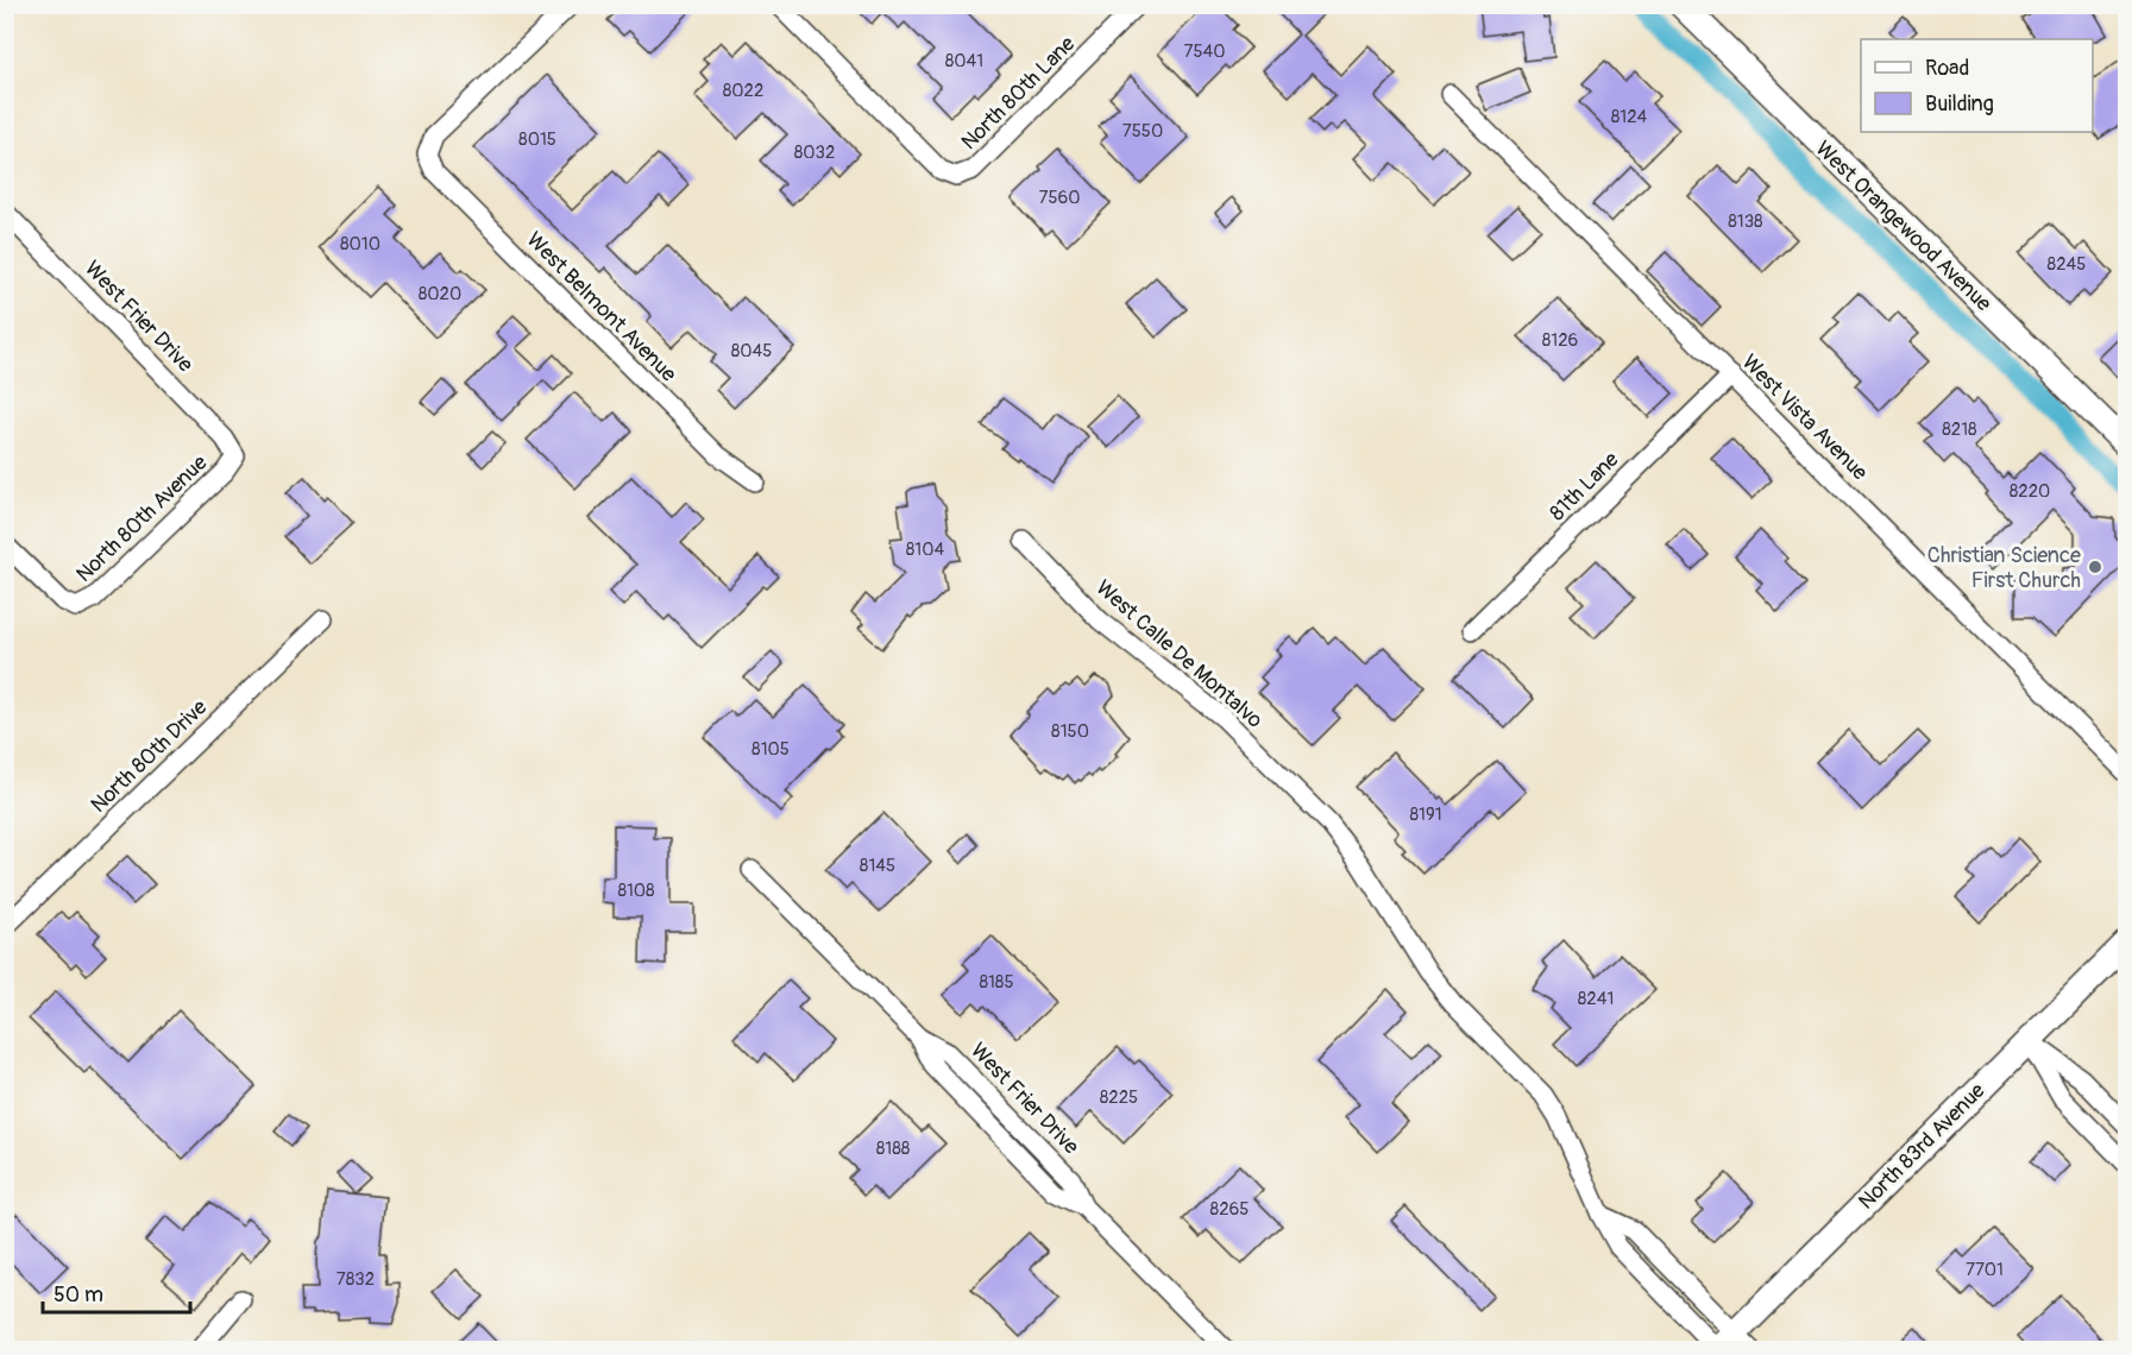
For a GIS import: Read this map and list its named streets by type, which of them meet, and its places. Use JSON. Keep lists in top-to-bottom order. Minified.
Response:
{"streets":{"street":["North 80th Lane","West Orangewood Avenue","West Belmont Avenue","West Frier Drive","West Vista Avenue","81th Lane","North 80th Avenue","West Calle De Montalvo","North 80th Drive","North 83rd Avenue"]},"crossings":[["West Frier Drive","North 80th Avenue"],["West Vista Avenue","81th Lane"],["West Calle De Montalvo","North 83rd Avenue"]],"places":["Christian Science First Church"],"house_numbers":["7540","8041","8022","8124","7550","8015","8032","7560","8138","8010","8245","8020","8126","8045","8218","8220","8104","8150","8105","8191","8145","8108","8185","8241","8225","8188","8265","7701","7832"],"legend":["Road","Building"],"scale_bar":"50 m"}
